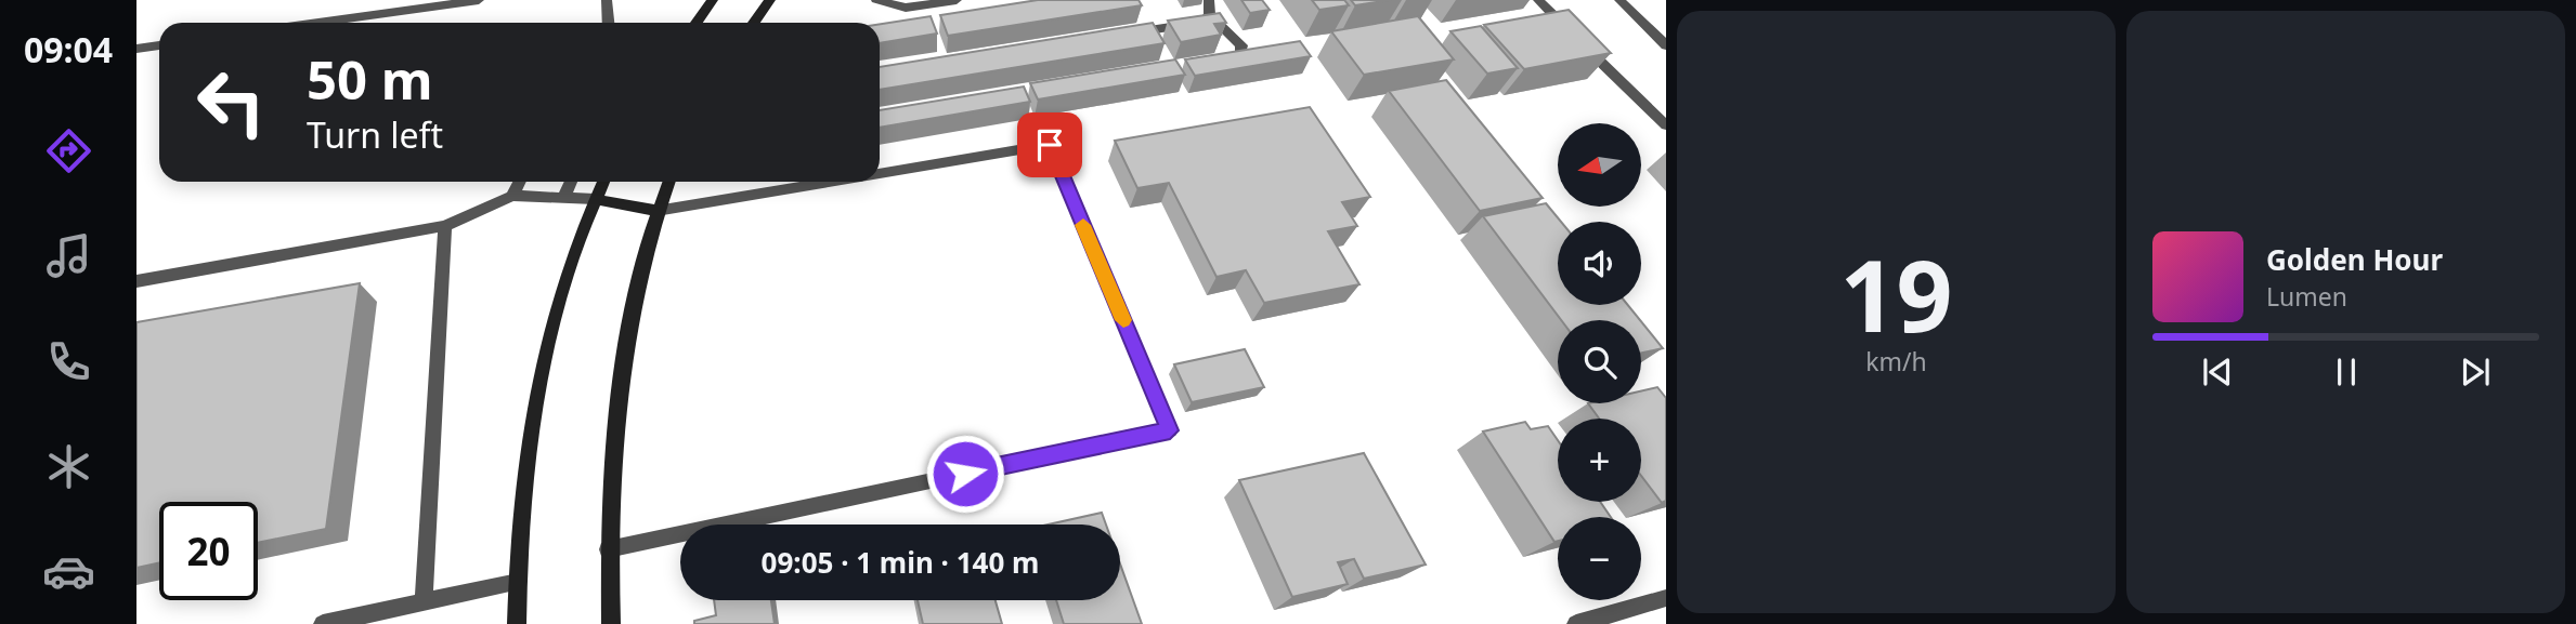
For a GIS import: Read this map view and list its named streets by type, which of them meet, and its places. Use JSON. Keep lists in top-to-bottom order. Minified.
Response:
{"north":"left","page":{"tabs":"09:04","tile":["19","km/h"],"turn":["50 m","Turn left"],"map_buttons":["+","−"],"song":["Golden Hour","Lumen"],"limit":"20","trip":"09:05 · 1 min · 140 m"}}
